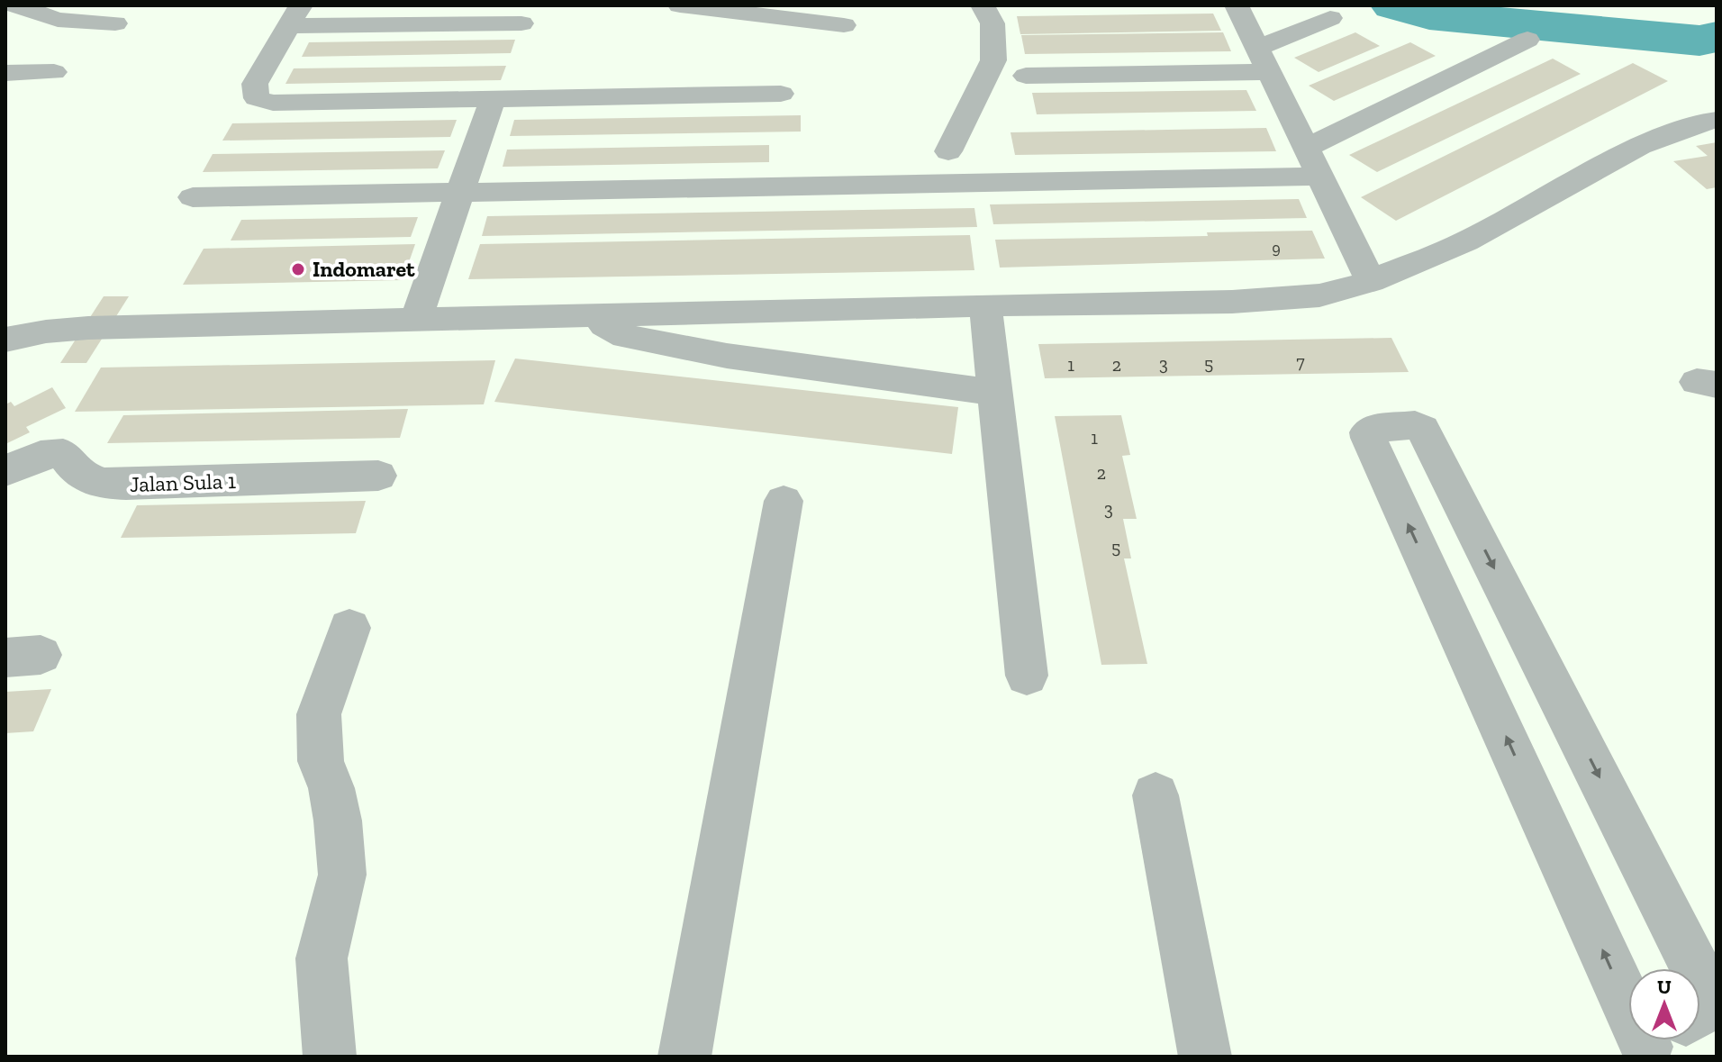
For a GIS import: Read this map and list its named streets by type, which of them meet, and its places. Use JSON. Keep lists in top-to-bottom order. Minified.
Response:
{"streets":{"street":["Jalan Sula 1"]},"places":["Indomaret"],"house_numbers":["9","7","3","5","1","2","1","2","3","5"],"north":"top"}
